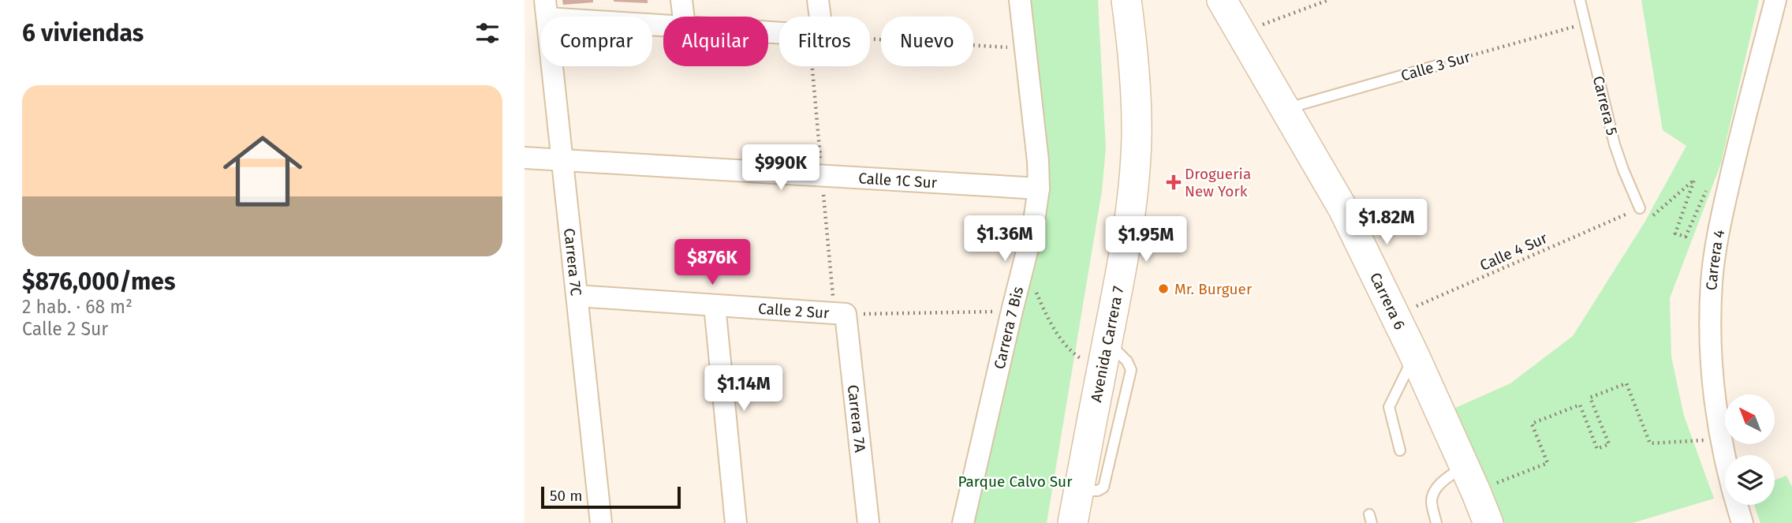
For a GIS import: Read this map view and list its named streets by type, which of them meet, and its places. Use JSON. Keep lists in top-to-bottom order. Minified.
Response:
{"streets":{"street":["Calle 1C Sur","Carrera 4","Carrera 7C","Carrera 6","Calle 2 Sur","Carrera 7 Bis","Avenida Carrera 7","Carrera 7A"],"lane":["Calle 3 Sur","Carrera 5"],"path":["Calle 4 Sur"]},"crossings":[["Calle 3 Sur","Carrera 5"],["Calle 3 Sur","Carrera 6"],["Carrera 5","Calle 4 Sur"],["Calle 1C Sur","Carrera 7C"],["Calle 1C Sur","Carrera 7 Bis"],["Calle 4 Sur","Carrera 6"],["Carrera 7C","Calle 2 Sur"],["Calle 2 Sur","Carrera 7 Bis"],["Calle 2 Sur","Carrera 7A"]],"parks":["Parque Calvo Sur"],"places":{"health":["Drogueria New York"],"other":["Mr. Burguer"]},"scale_bar":"50 m","north":"top left","page":{"heading":"6 viviendas","chip":["Comprar","Alquilar","Filtros","Nuevo"],"list":[{"name":"$876,000/mes","note":"2 hab. · 68 m² · Calle 2 Sur"}],"price":["$990K","$1.82M","$1.36M","$1.95M","$876K","$1.14M"],"scale":"50 m"}}
